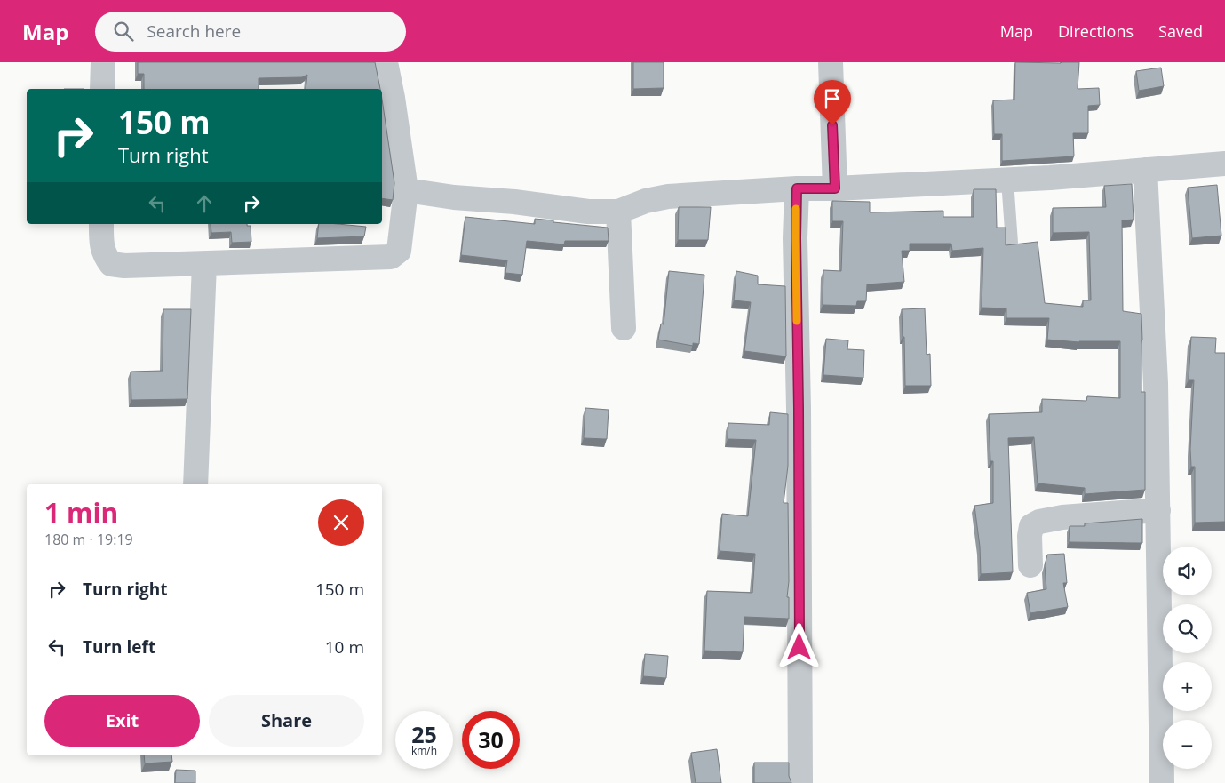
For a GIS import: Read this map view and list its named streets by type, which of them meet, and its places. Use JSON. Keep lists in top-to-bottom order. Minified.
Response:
{"page":{"header":"Map","search":"Search here","nav":["Map","Directions","Saved"],"turn":["150 m","Turn right"],"heading":["1 min","180 m · 19:19"],"map_buttons":["+","−"],"list":[{"name":"Turn right","value":"150 m"},{"name":"Turn left","value":"10 m"}],"buttons":["Exit","Share"],"speed":"25 km/h","limit":"30"}}
